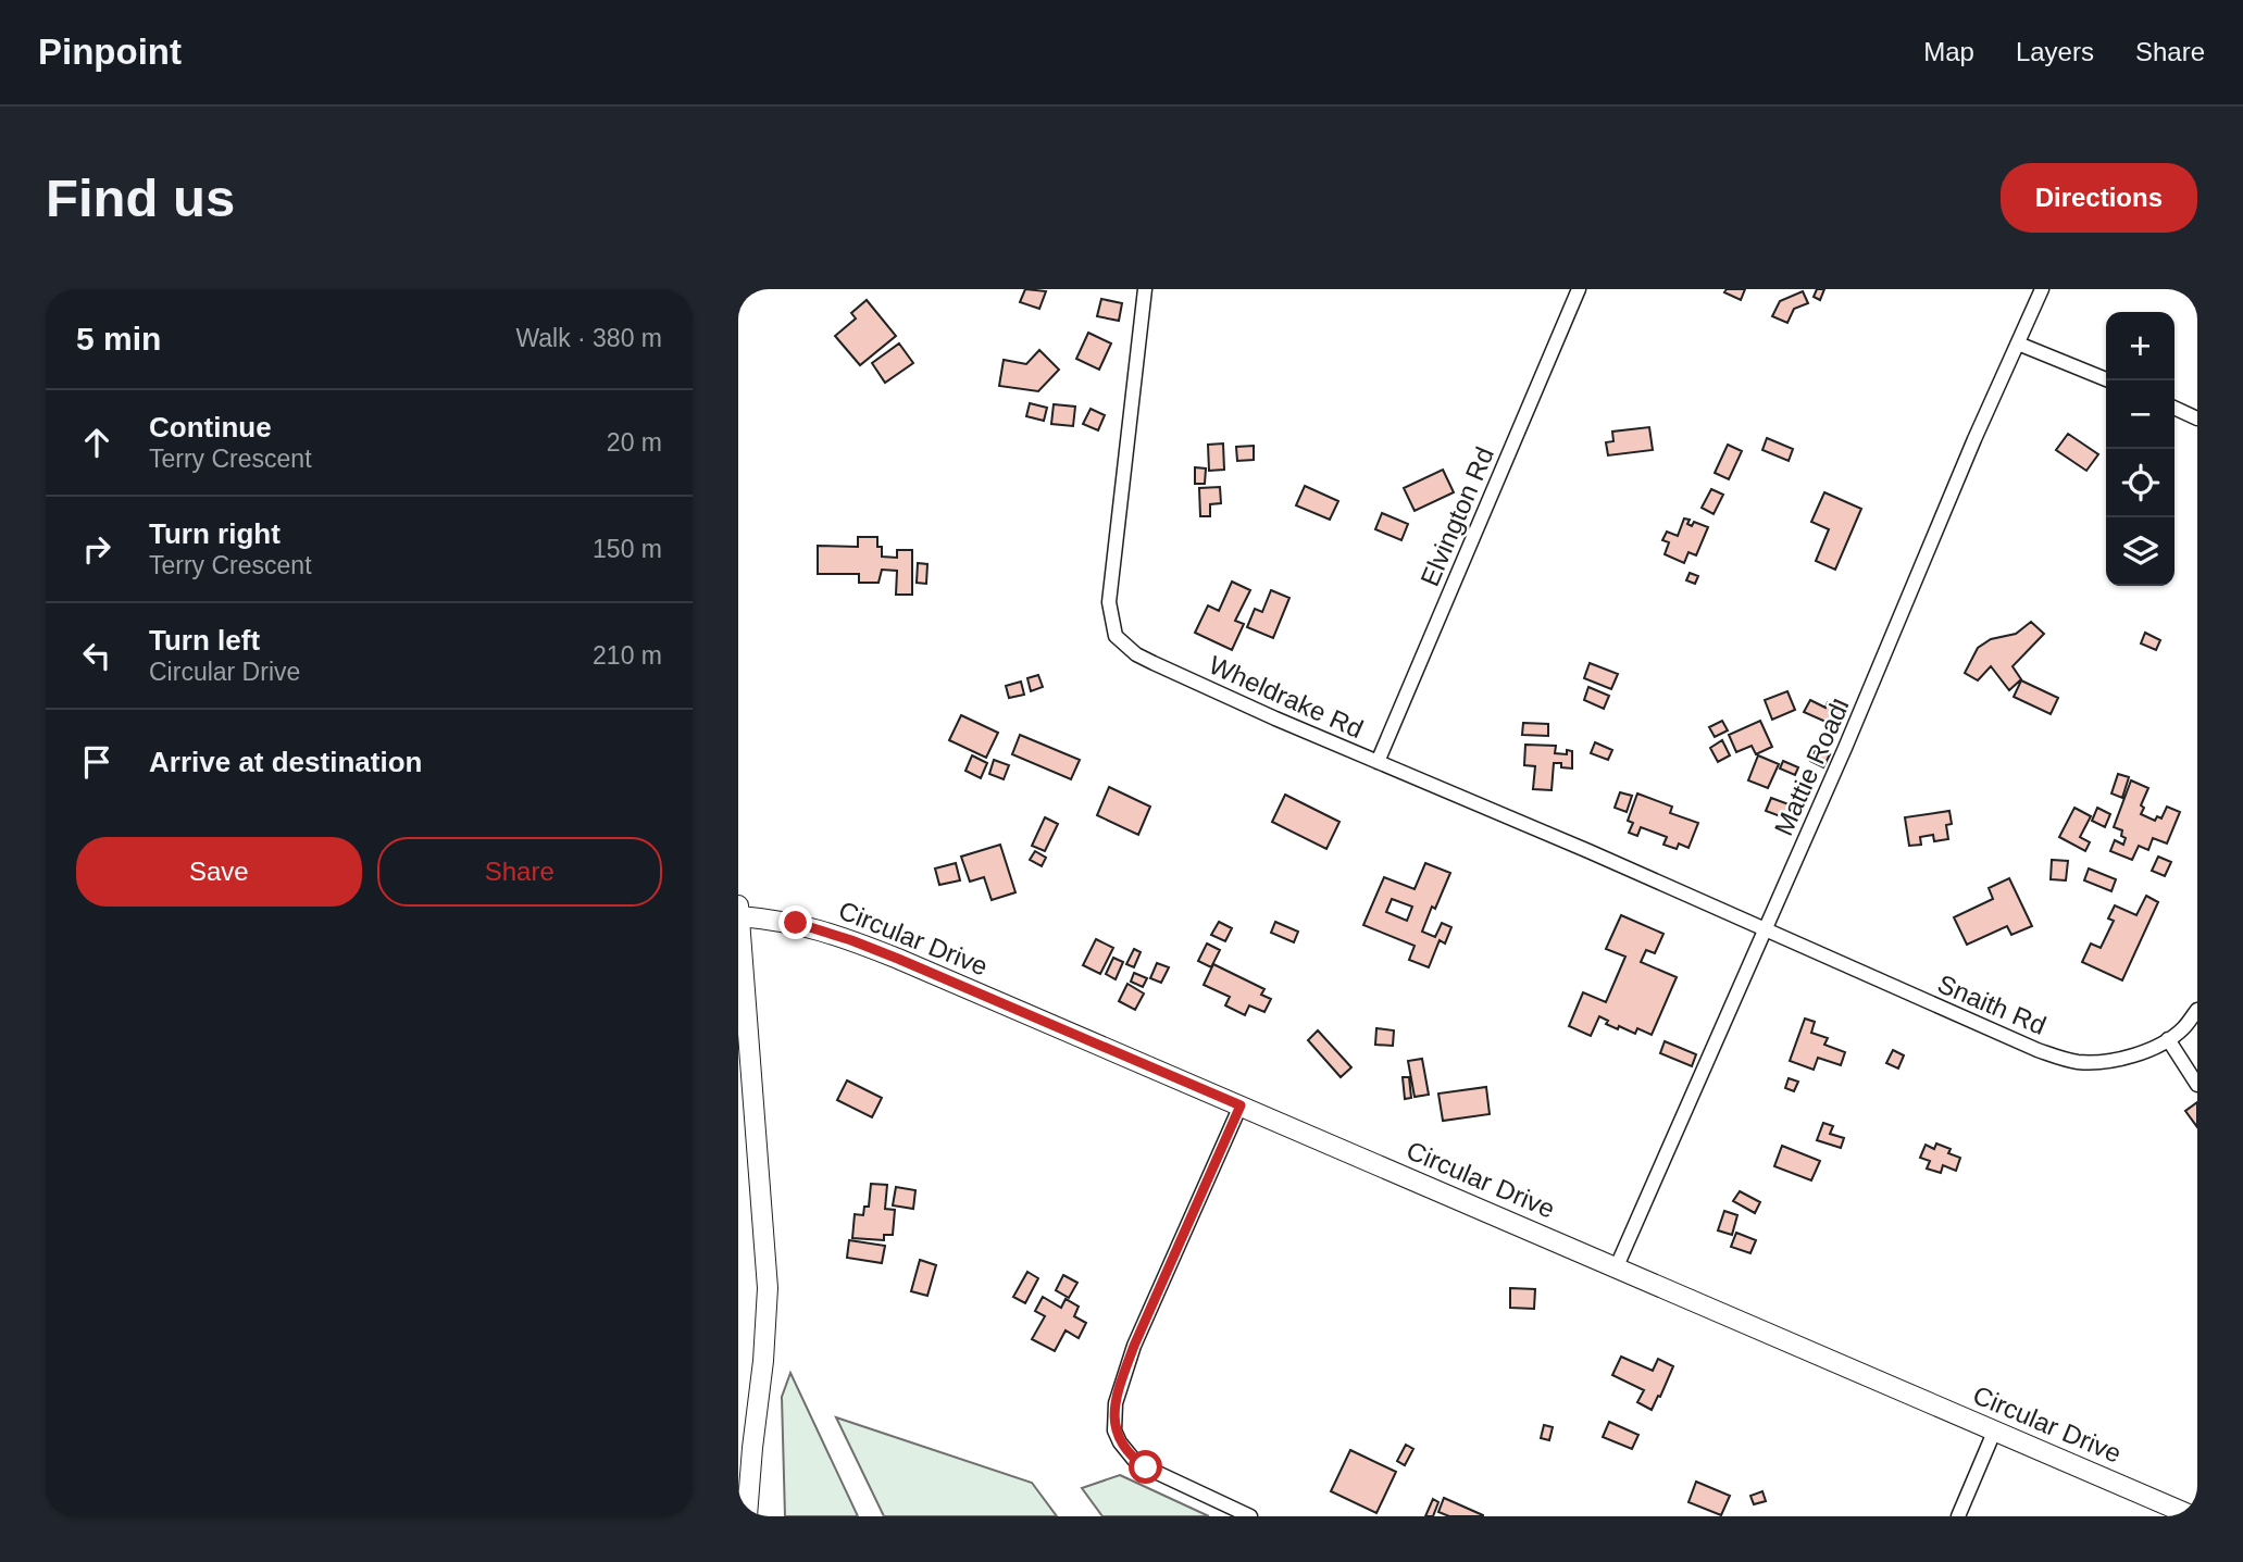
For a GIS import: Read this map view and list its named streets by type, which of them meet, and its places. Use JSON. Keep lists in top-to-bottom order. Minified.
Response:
{"streets":{"street":["Elvington Rd","Wheldrake Rd","Mattie Road","Circular Drive","Snaith Rd"]},"crossings":[["Elvington Rd","Wheldrake Rd"],["Wheldrake Rd","Mattie Road"],["Wheldrake Rd","Snaith Rd"],["Mattie Road","Circular Drive"],["Mattie Road","Snaith Rd"]],"page":{"header":"Pinpoint","nav":["Map","Layers","Share"],"buttons":["Directions",["Save","Share"]],"title":"Find us","heading":["5 min","Walk · 380 m"],"map_buttons":["+","−"],"list":[["Continue","Terry Crescent","20 m"],["Turn right","Terry Crescent","150 m"],["Turn left","Circular Drive","210 m"],"Arrive at destination"]}}
